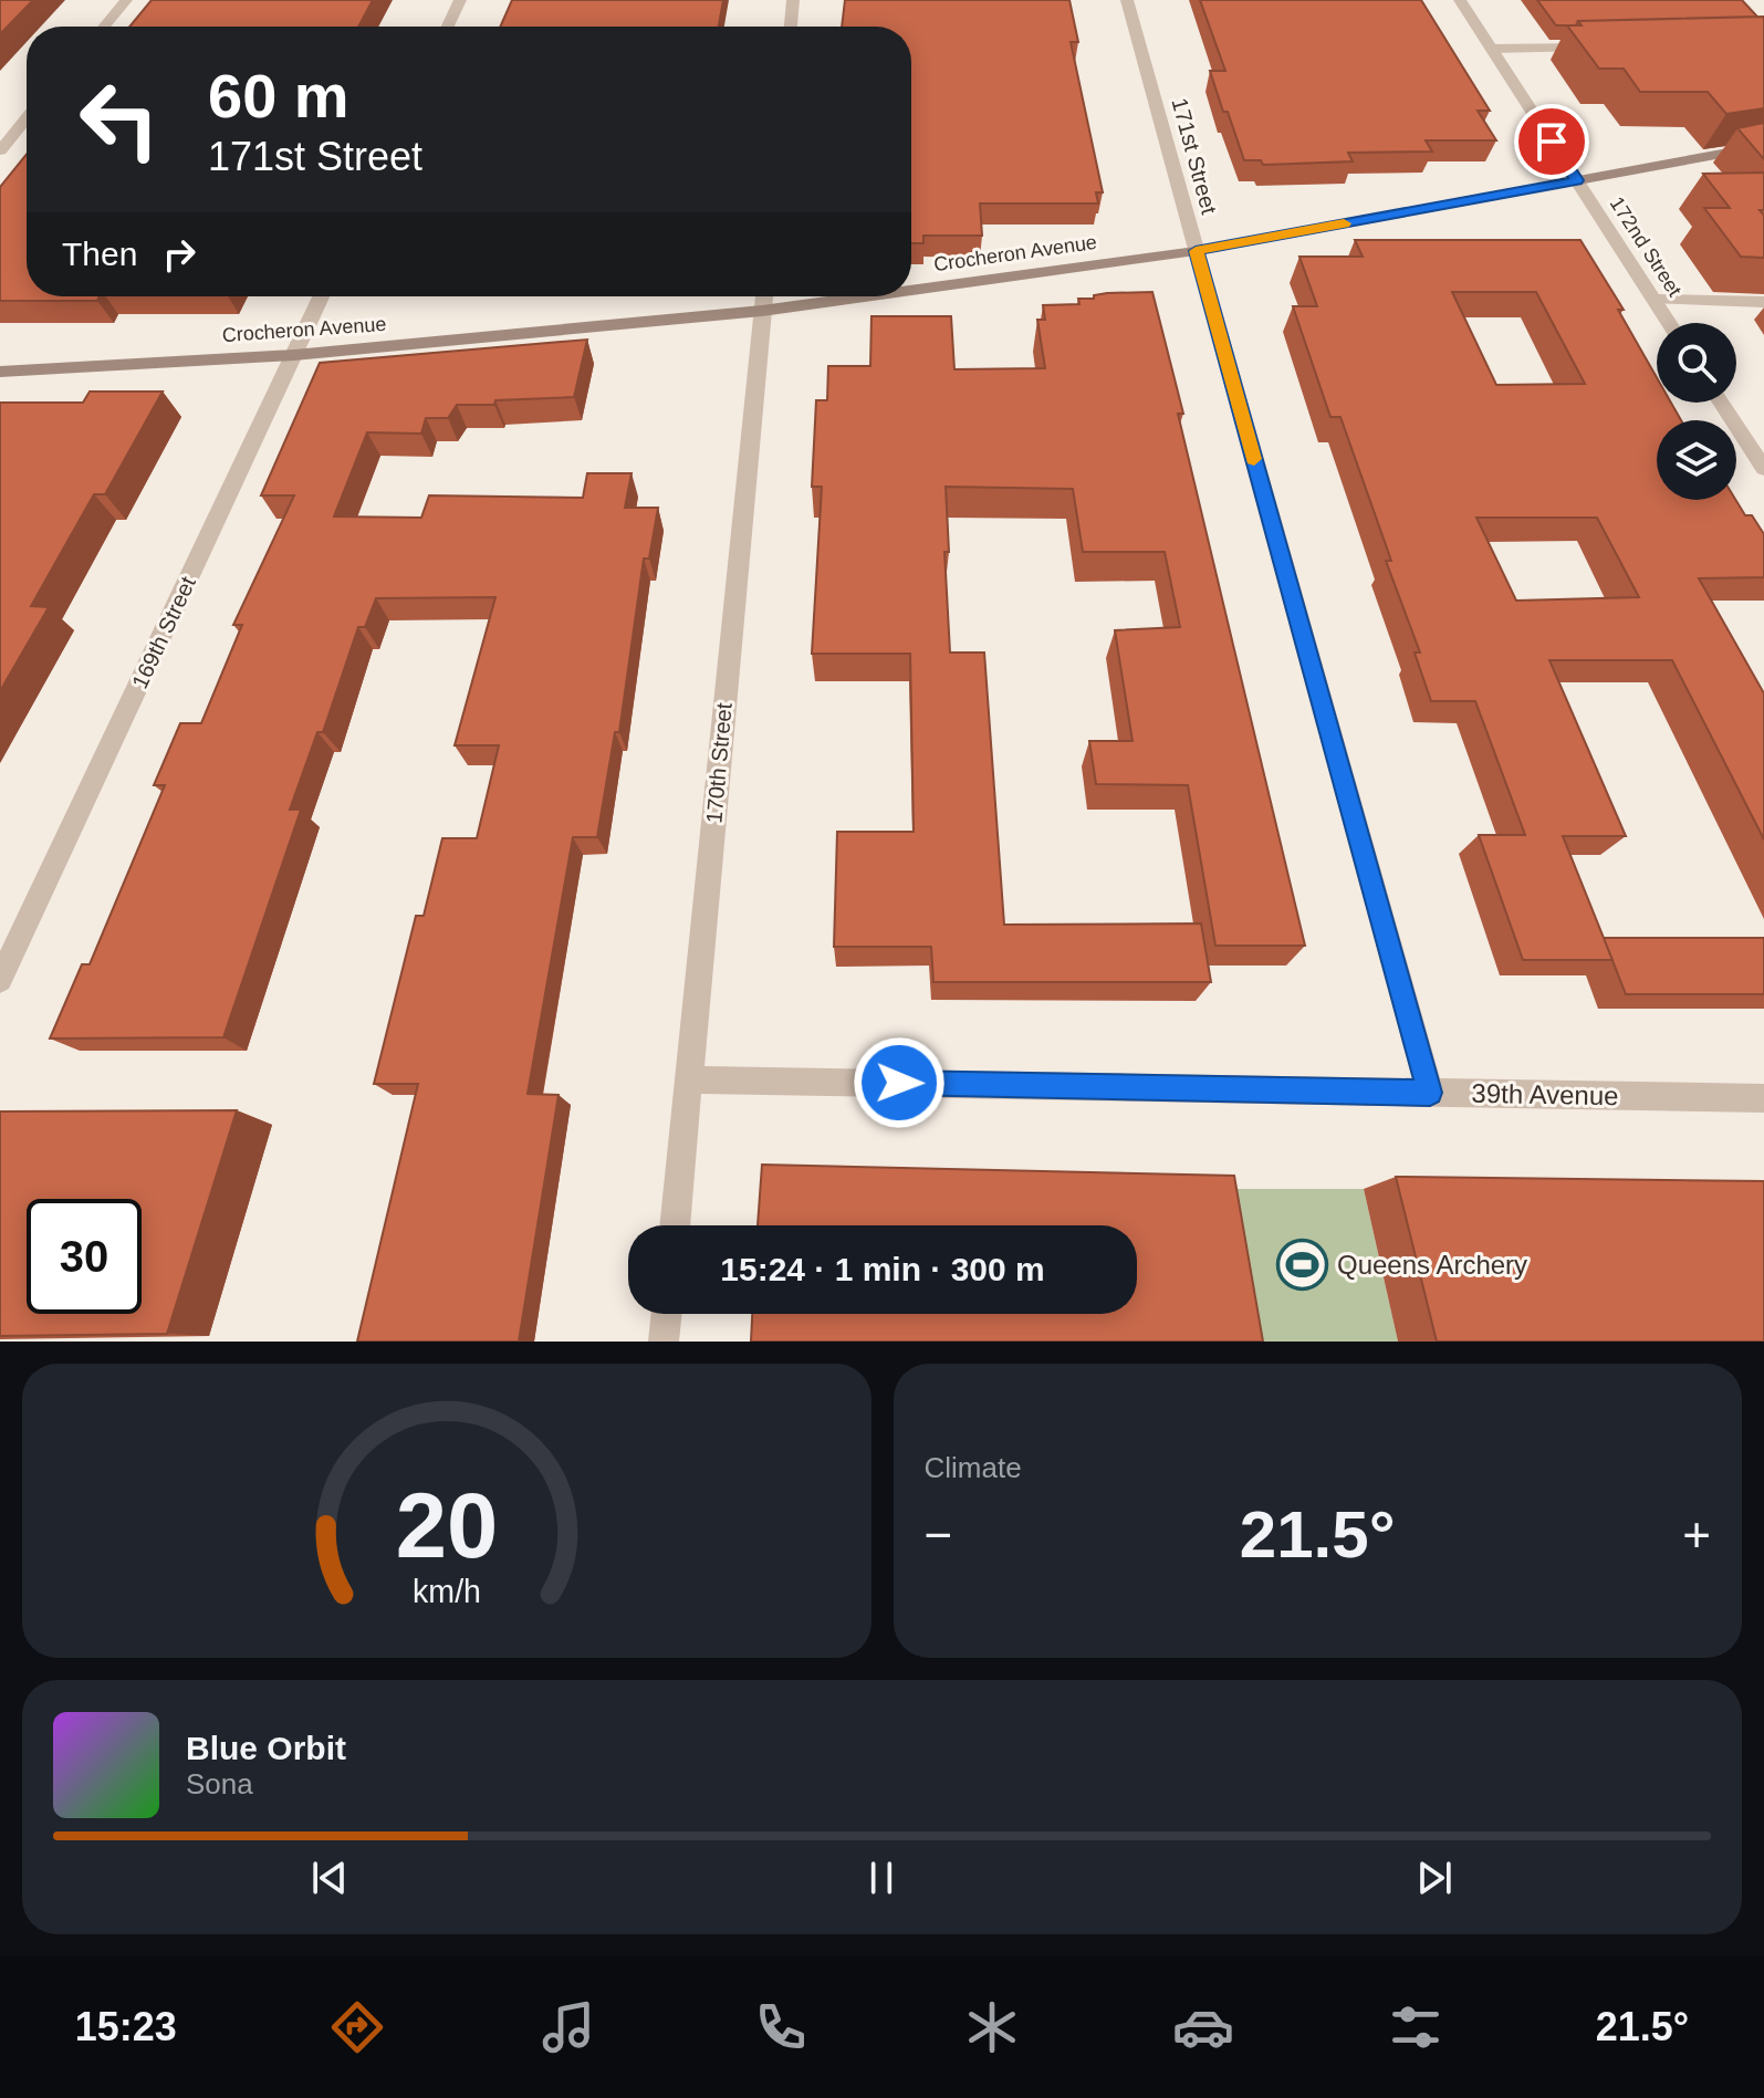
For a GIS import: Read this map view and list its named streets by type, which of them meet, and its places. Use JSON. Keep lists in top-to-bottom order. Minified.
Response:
{"streets":{"street":["171st Street","172nd Street","Crocheron Avenue","169th Street","170th Street","39th Avenue"]},"crossings":[["171st Street","Crocheron Avenue"],["171st Street","39th Avenue"],["172nd Street","Crocheron Avenue"],["Crocheron Avenue","169th Street"],["Crocheron Avenue","170th Street"],["170th Street","39th Avenue"]],"places":{"sports":["Queens Archery"]},"page":{"turn":["60 m","171st Street"],"then":"Then","limit":"30","trip":"15:24 · 1 min · 300 m","tile":"Climate","heat":["−","21.5°","+"],"song":["Blue Orbit","Sona"],"tabs":["15:23","21.5°"],"gauge":["20","km/h"]}}
